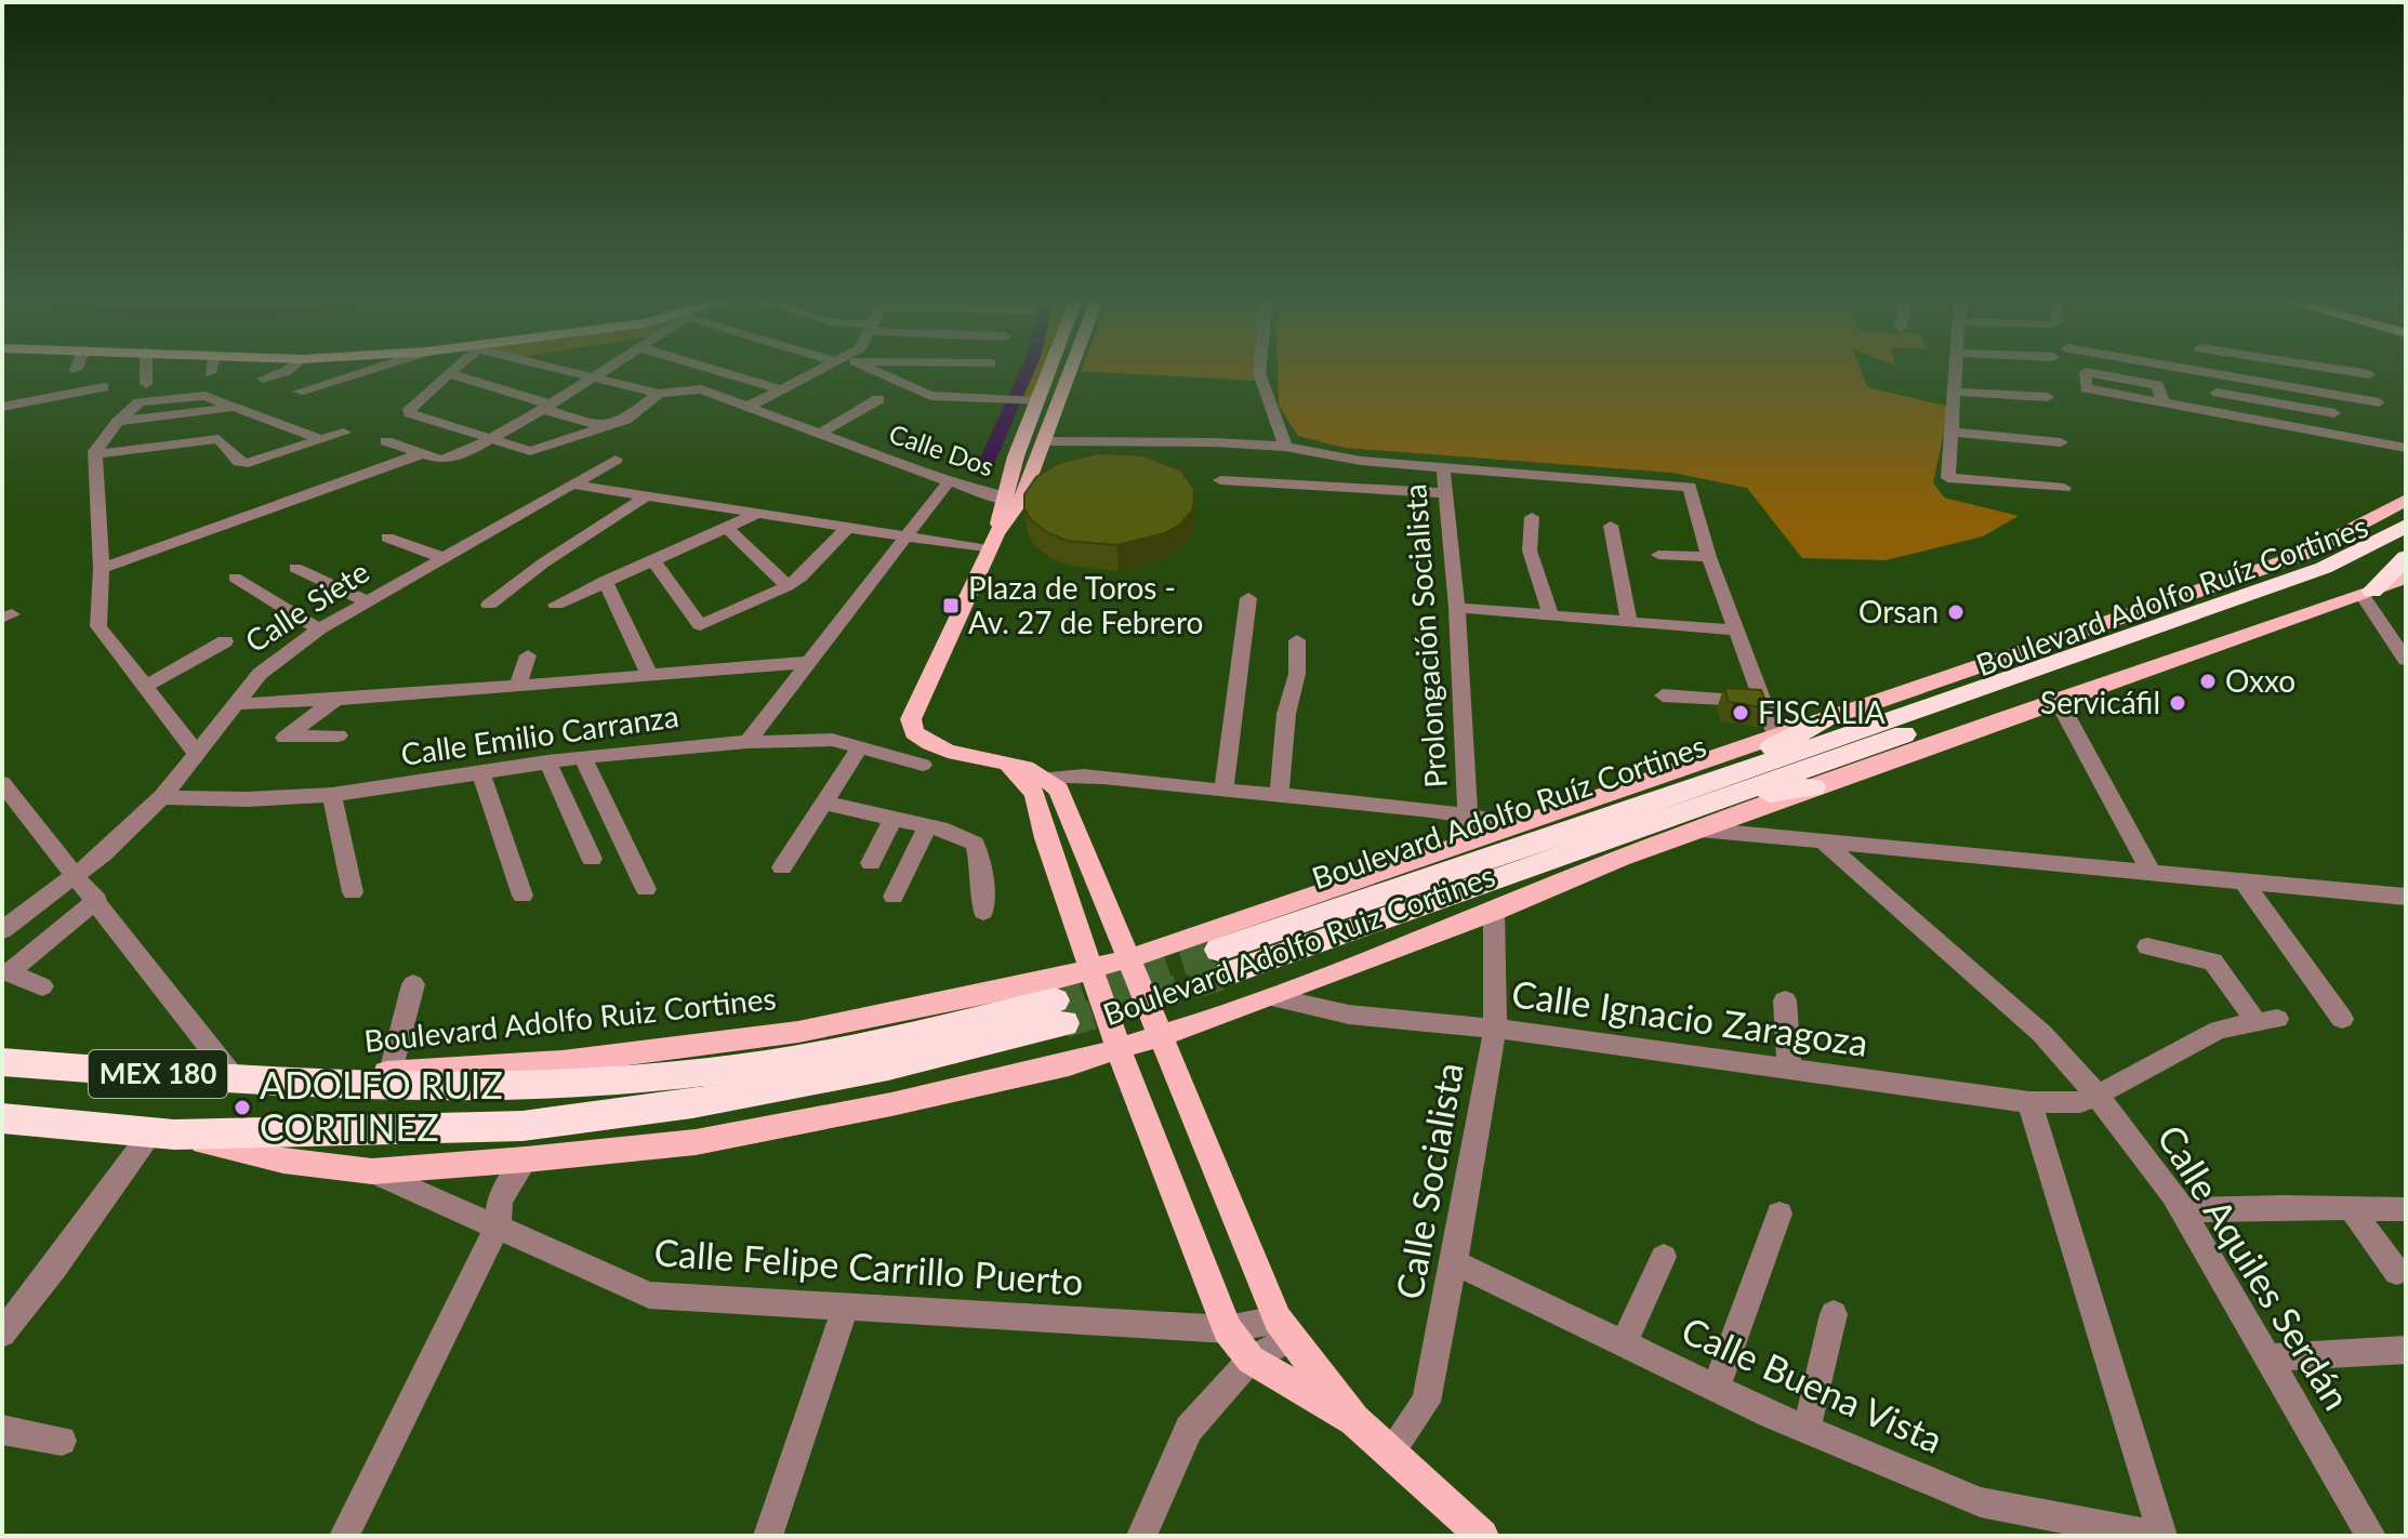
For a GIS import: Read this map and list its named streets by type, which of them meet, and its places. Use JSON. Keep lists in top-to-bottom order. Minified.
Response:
{"streets":{"highway":["Boulevard Adolfo Ruíz Cortines","MEX 180"],"main road":["Boulevard Adolfo Ruiz Cortines"],"street":["Calle Dos","Calle Siete","Prolongación Socialista","Calle Emilio Carranza","Calle Ignacio Zaragoza","Calle Socialista","Calle Felipe Carrillo Puerto","Calle Aquiles Serdán","Calle Buena Vista"]},"crossings":[["Calle Siete","Calle Emilio Carranza"],["Prolongación Socialista","Boulevard Adolfo Ruiz Cortines"],["Boulevard Adolfo Ruiz Cortines","Calle Ignacio Zaragoza"],["Boulevard Adolfo Ruiz Cortines","MEX 180"],["Boulevard Adolfo Ruiz Cortines","Calle Socialista"],["Boulevard Adolfo Ruiz Cortines","Calle Felipe Carrillo Puerto"],["Calle Ignacio Zaragoza","Calle Socialista"],["Calle Ignacio Zaragoza","Calle Aquiles Serdán"],["Calle Socialista","Calle Buena Vista"]],"places":{"transit":["Plaza de Toros - Av. 27 de Febrero"],"other":["Orsan","Oxxo","Servicáfil","FISCALIA","ADOLFO RUIZ CORTINEZ"]}}
